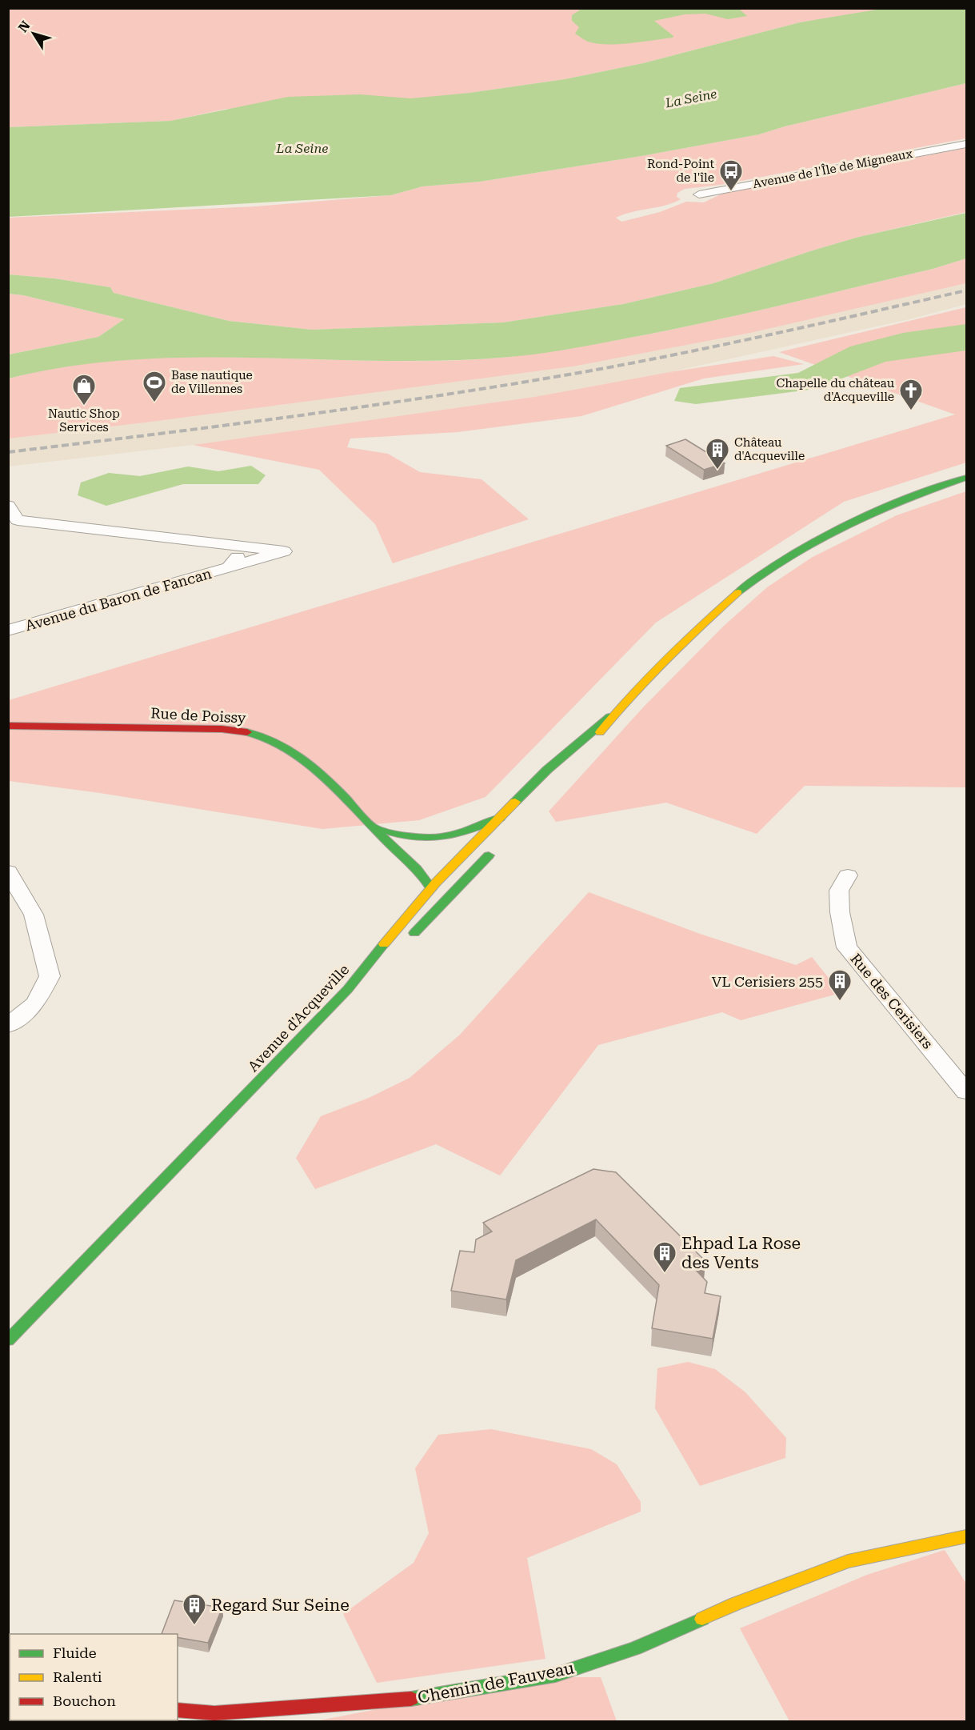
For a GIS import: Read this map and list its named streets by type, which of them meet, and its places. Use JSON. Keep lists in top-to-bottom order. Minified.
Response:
{"streets":{"main road":["Rue de Poissy","Avenue d'Acqueville","Chemin de Fauveau"],"street":["Avenue de l'Île de Migneaux","Avenue du Baron de Fancan","Rue des Cerisiers"]},"crossings":[["Rue de Poissy","Avenue d'Acqueville"]],"water":["La Seine"],"places":{"bus stop":["Rond-Point de l'île"],"sports":["Base nautique de Villennes"],"shop":["Nautic Shop Services"],"church":["Chapelle du château d'Acqueville"],"building":["Château d'Acqueville","VL Cerisiers 255","Ehpad La Rose des Vents","Regard Sur Seine"]},"legend":["Fluide","Ralenti","Bouchon"],"north":"top left"}
